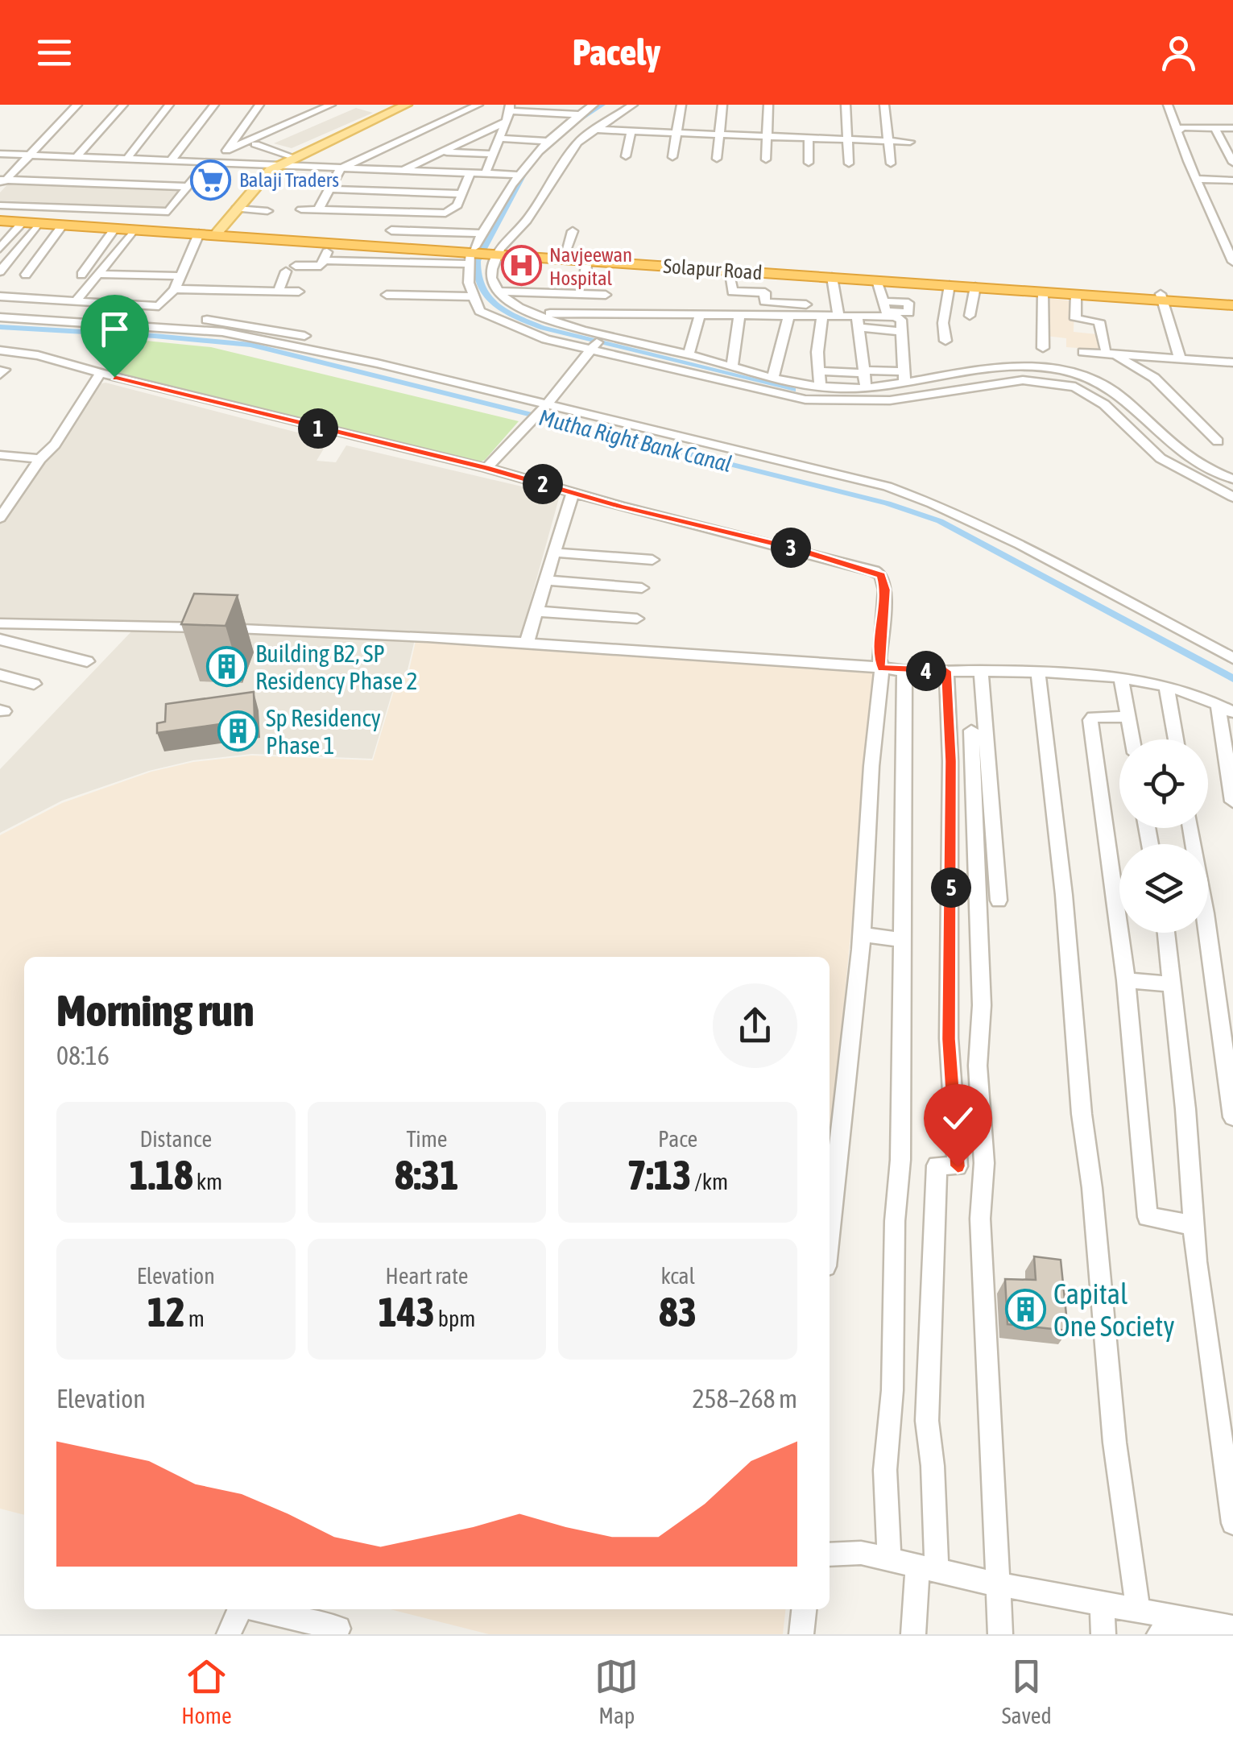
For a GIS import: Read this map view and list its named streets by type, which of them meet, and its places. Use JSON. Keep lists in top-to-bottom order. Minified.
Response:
{"streets":{"highway":["Solapur Road"]},"water":["Mutha Right Bank Canal"],"places":{"supermarket":["Balaji Traders"],"hospital":["Navjeewan Hospital"],"building":["Building B2, SP Residency Phase 2","Sp Residency Phase 1","Capital One Society"]},"page":{"header":"Pacely","pins":["1","2","3","4","5"],"heading":["Morning run","08:16"],"stats":[["Distance","1.18 km"],["Time","8:31"],["Pace","7:13 /km"],["Elevation","12 m"],["Heart rate","143 bpm"],["kcal","83"]],"chart":["Elevation","258–268 m"],"tabs":["Home","Map","Saved"]}}
